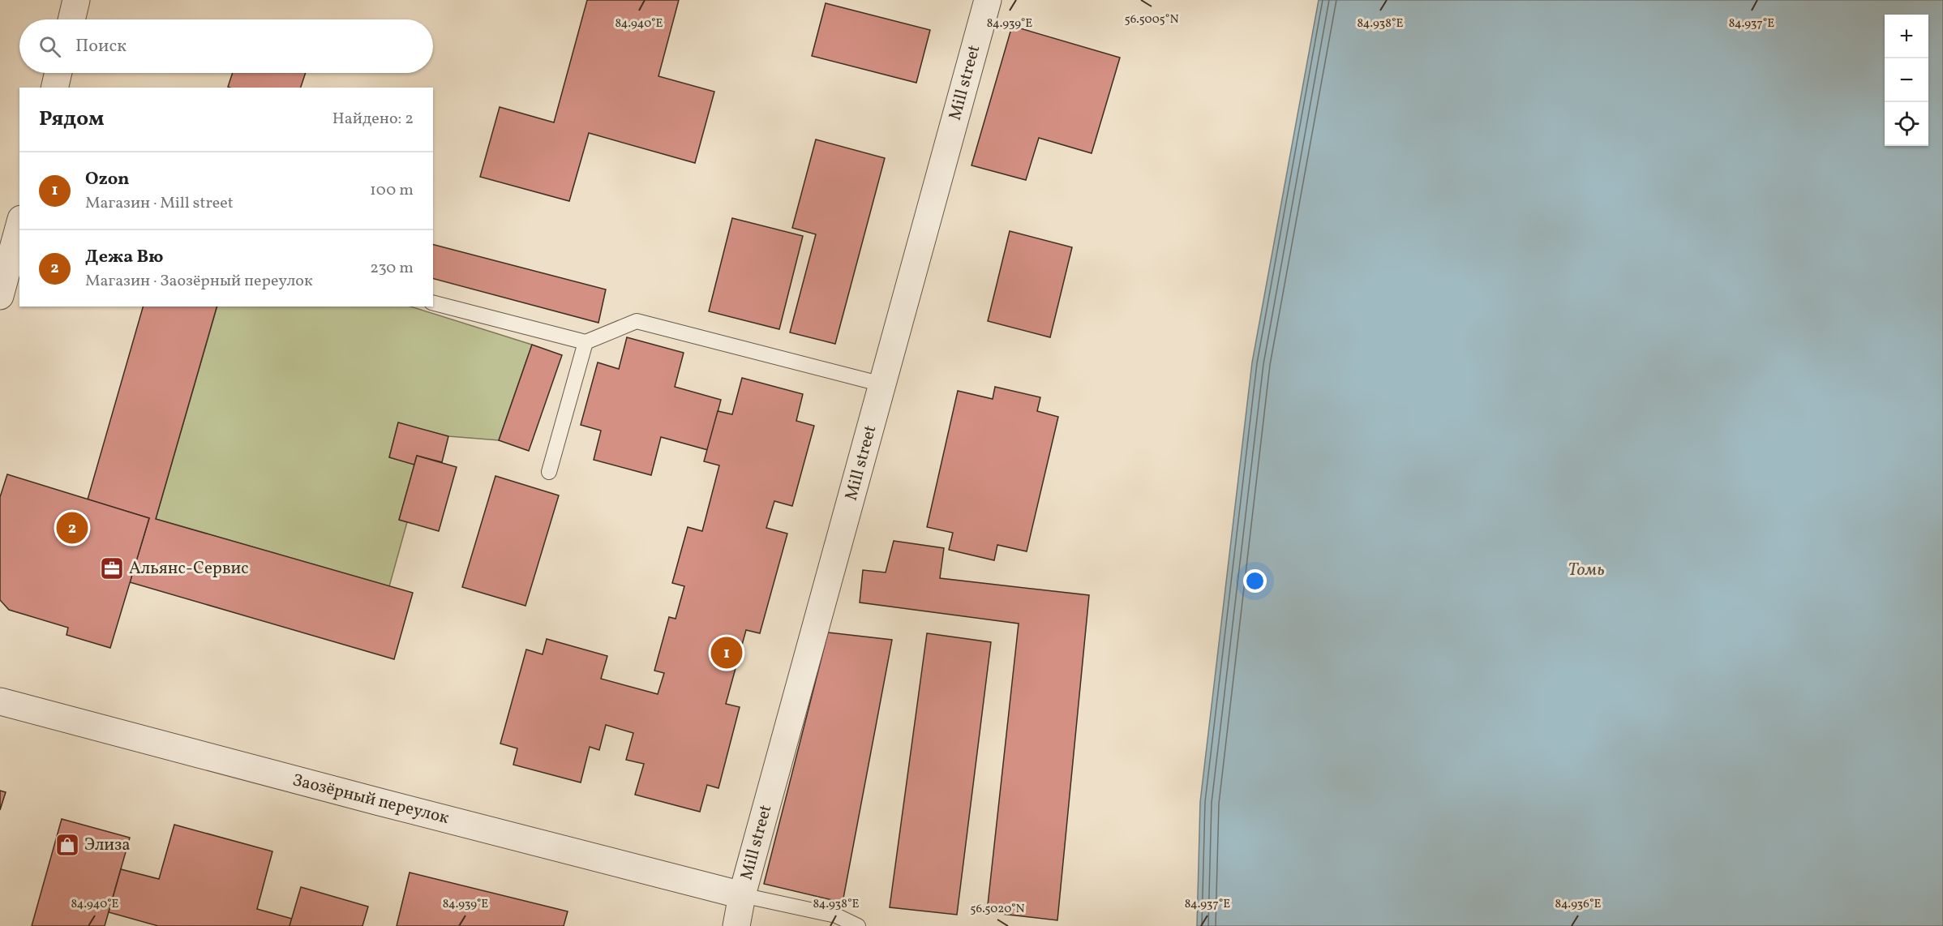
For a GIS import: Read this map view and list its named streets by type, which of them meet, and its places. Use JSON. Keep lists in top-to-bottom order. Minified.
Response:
{"streets":{"street":["Mill street","Заозёрный переулок"]},"crossings":[["Mill street","Заозёрный переулок"]],"water":["Томь"],"places":{"office":["Альянс-Сервис"],"shop":["Элиза"]},"page":{"map_buttons":["+","−"],"search":"Поиск","heading":["Рядом","Найдено: 2"],"list":[{"mark":"1","name":"Ozon","note":"Магазин · Mill street","value":"100 m"},{"mark":"2","name":"Дежа Вю","note":"Магазин · Заозёрный переулок","value":"230 m"}],"pins":["2","1"]},"coordinates":["56.5005°N","84.939°E","84.938°E","84.940°E","84.937°E","84.936°E","56.5020°N"]}
